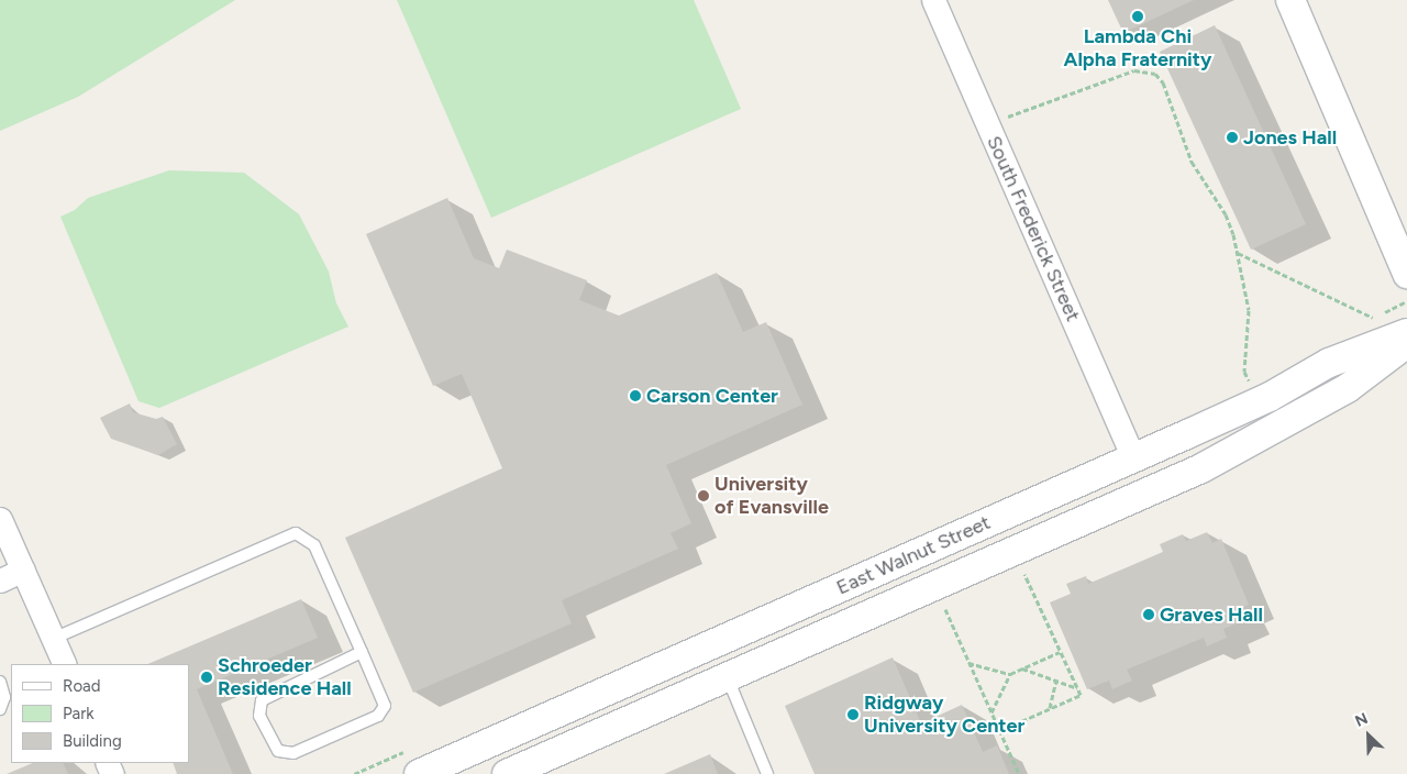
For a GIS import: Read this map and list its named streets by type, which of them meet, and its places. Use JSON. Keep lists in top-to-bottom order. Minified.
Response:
{"streets":{"street":["South Frederick Street","East Walnut Street"]},"crossings":[["South Frederick Street","East Walnut Street"]],"places":["Lambda Chi Alpha Fraternity","Jones Hall","Carson Center","University of Evansville","Graves Hall","Schroeder Residence Hall","Ridgway University Center"],"legend":["Road","Park","Building"],"north":"top left"}
